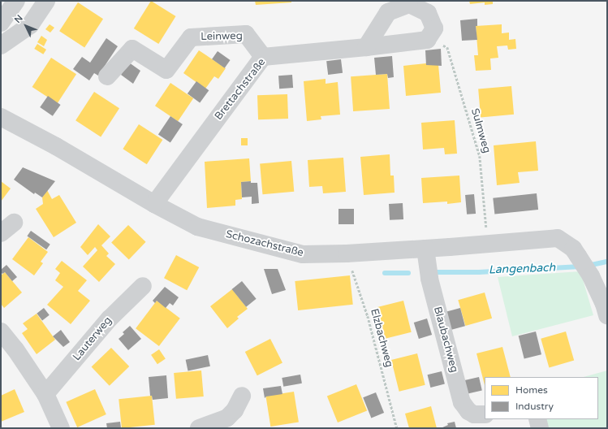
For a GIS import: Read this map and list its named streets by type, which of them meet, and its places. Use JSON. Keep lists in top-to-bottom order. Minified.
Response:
{"streets":{"street":["Leinweg","Brettachstraße","Schozachstraße","Lauterweg","Blaubachweg"],"path":["Sulmweg","Elzbachweg"]},"crossings":[["Leinweg","Brettachstraße"],["Brettachstraße","Sulmweg"],["Brettachstraße","Schozachstraße"],["Sulmweg","Schozachstraße"],["Schozachstraße","Elzbachweg"],["Schozachstraße","Blaubachweg"]],"water":["Langenbach"],"legend":["Homes","Industry"],"north":"top left"}
